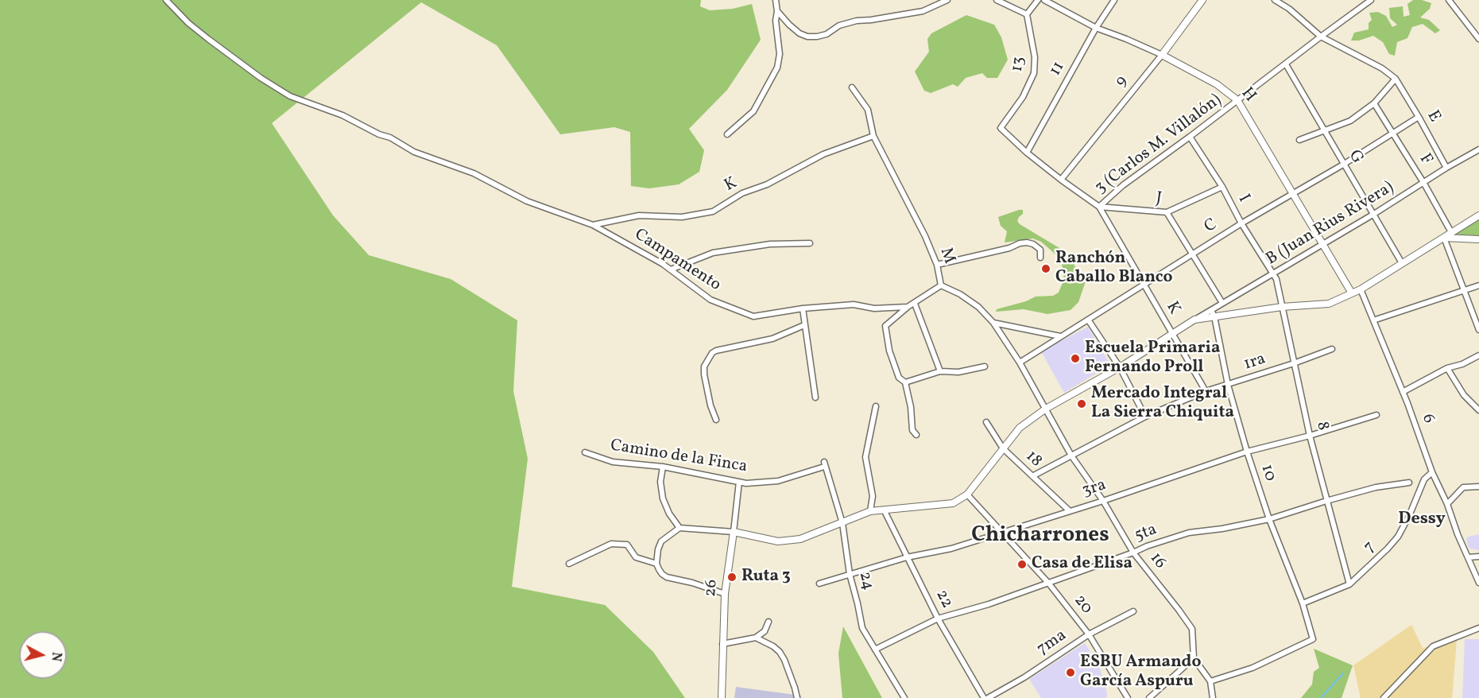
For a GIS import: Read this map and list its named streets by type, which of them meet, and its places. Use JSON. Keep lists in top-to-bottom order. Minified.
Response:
{"streets":{"street":["13","11","9","H","E","3 (Carlos M. Villalón)","G","F","K","I","J","B (Juan Rius Rivera)","C","M","Campamento","1ra","6","8","Camino de la Finca","18","10","3ra","5ta","7","16","24","26","22","20","7ma"]},"crossings":[["13","K"],["11","H"],["11","K"],["9","H"],["9","K"],["H","3 (Carlos M. Villalón)"],["H","B (Juan Rius Rivera)"],["H","C"],["E","B (Juan Rius Rivera)"],["E","C"],["3 (Carlos M. Villalón)","G"],["3 (Carlos M. Villalón)","K"],["3 (Carlos M. Villalón)","I"],["3 (Carlos M. Villalón)","J"],["G","B (Juan Rius Rivera)"],["G","C"],["F","B (Juan Rius Rivera)"],["F","C"],["K","J"],["K","C"],["K","M"],["K","Campamento"],["K","1ra"],["I","B (Juan Rius Rivera)"],["I","C"],["I","8"],["J","B (Juan Rius Rivera)"],["J","C"],["B (Juan Rius Rivera)","8"],["B (Juan Rius Rivera)","10"],["C","M"],["M","Campamento"],["M","16"],["1ra","8"],["1ra","18"],["1ra","10"],["1ra","16"],["6","7"],["8","3ra"],["8","5ta"],["8","7"],["Camino de la Finca","24"],["Camino de la Finca","26"],["18","3ra"],["10","3ra"],["10","5ta"],["10","7"],["3ra","16"],["3ra","24"],["3ra","22"],["3ra","20"],["5ta","16"],["5ta","24"],["5ta","22"],["5ta","20"],["22","7ma"],["20","7ma"]],"districts":["Dessy","Chicharrones"],"places":["Ranchón Caballo Blanco","Escuela Primaria Fernando Proll","Mercado Integral La Sierra Chiquita","Casa de Elisa","Ruta 3","ESBU Armando García Aspuru"],"north":"right"}
